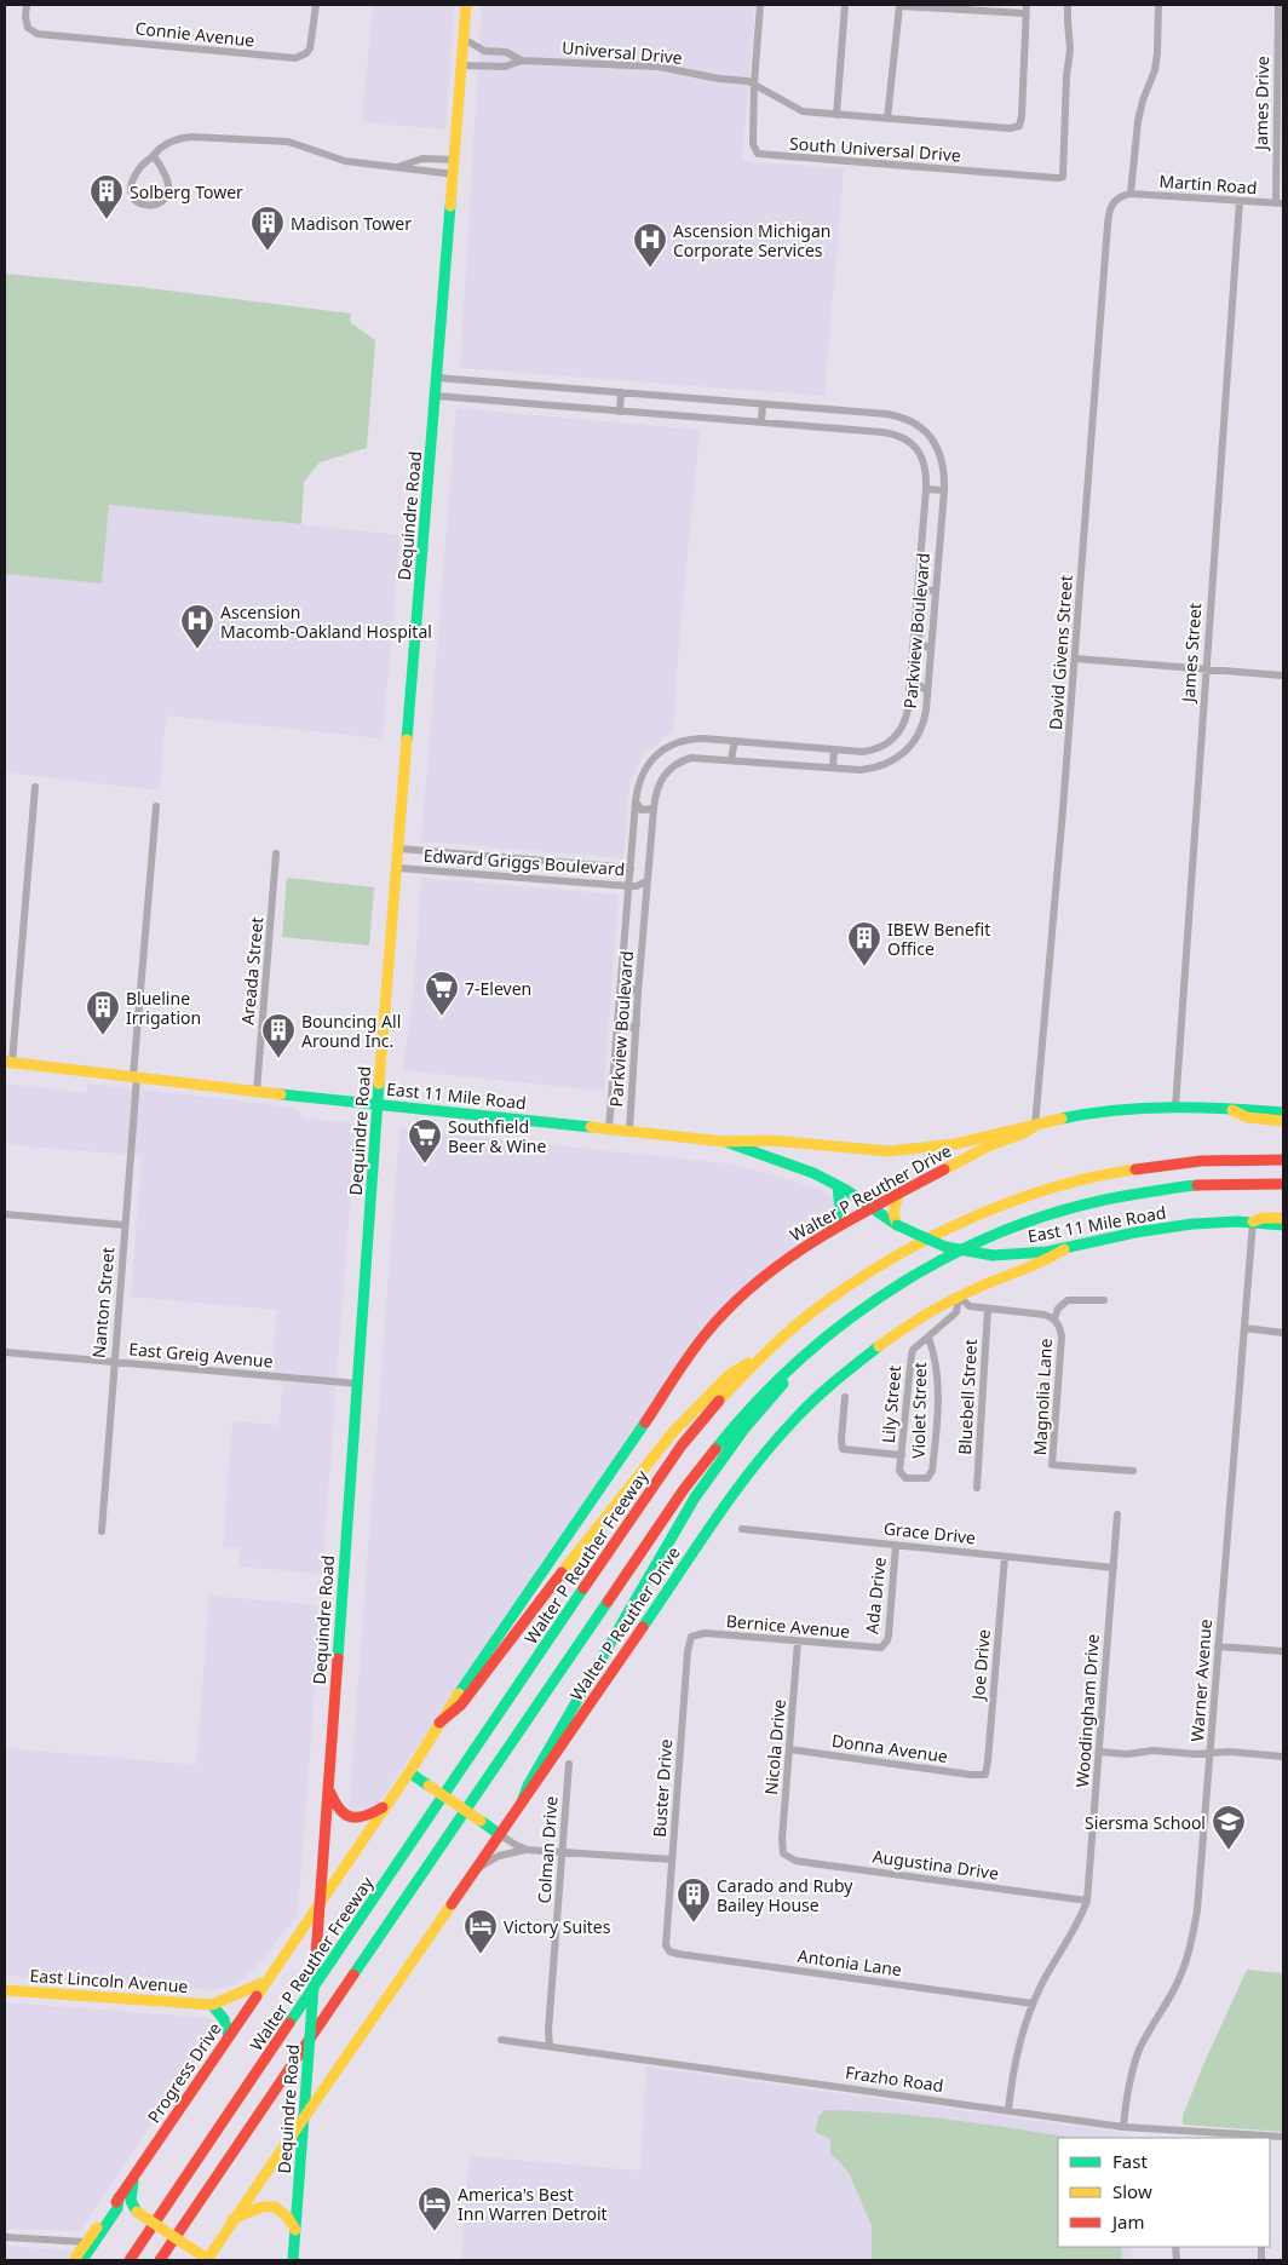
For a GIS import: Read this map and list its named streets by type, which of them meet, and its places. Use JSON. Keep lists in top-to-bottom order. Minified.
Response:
{"streets":{"main road":["Dequindre Road","East 11 Mile Road","Walter P Reuther Drive","Walter P Reuther Freeway","East Lincoln Avenue","Progress Drive"],"street":["Connie Avenue","Universal Drive","James Drive","South Universal Drive","Martin Road","Parkview Boulevard","David Givens Street","James Street","Edward Griggs Boulevard","Areada Street","Nanton Street","East Greig Avenue","Bluebell Street","Magnolia Lane","Lily Street","Violet Street","Grace Drive","Ada Drive","Bernice Avenue","Joe Drive","Warner Avenue","Woodingham Drive","Nicola Drive","Donna Avenue","Buster Drive","Colman Drive","Augustina Drive","Antonia Lane","Frazho Road"]},"crossings":[["Universal Drive","South Universal Drive"],["Universal Drive","Dequindre Road"],["James Drive","Martin Road"],["Martin Road","David Givens Street"],["Martin Road","James Street"],["Dequindre Road","Parkview Boulevard"],["Dequindre Road","Edward Griggs Boulevard"],["Dequindre Road","East 11 Mile Road"],["Dequindre Road","Walter P Reuther Drive"],["Dequindre Road","East Greig Avenue"],["Dequindre Road","Progress Drive"],["Parkview Boulevard","Edward Griggs Boulevard"],["Parkview Boulevard","East 11 Mile Road"],["David Givens Street","East 11 Mile Road"],["David Givens Street","Walter P Reuther Drive"],["James Street","East 11 Mile Road"],["Areada Street","East 11 Mile Road"],["East 11 Mile Road","Walter P Reuther Drive"],["East 11 Mile Road","Nanton Street"],["East 11 Mile Road","Warner Avenue"],["Walter P Reuther Drive","Magnolia Lane"],["Walter P Reuther Drive","Violet Street"],["Walter P Reuther Drive","Progress Drive"],["Nanton Street","East Greig Avenue"],["Bluebell Street","Magnolia Lane"],["Magnolia Lane","Violet Street"],["Lily Street","Violet Street"],["Grace Drive","Ada Drive"],["Grace Drive","Joe Drive"],["Grace Drive","Woodingham Drive"],["Ada Drive","Bernice Avenue"],["Bernice Avenue","Nicola Drive"],["Bernice Avenue","Buster Drive"],["Joe Drive","Donna Avenue"],["Warner Avenue","Frazho Road"],["Woodingham Drive","Augustina Drive"],["Woodingham Drive","Antonia Lane"],["Woodingham Drive","Frazho Road"],["Nicola Drive","Donna Avenue"],["Nicola Drive","Augustina Drive"],["Buster Drive","Antonia Lane"],["Colman Drive","Frazho Road"],["East Lincoln Avenue","Progress Drive"]],"places":{"building":["Solberg Tower","Madison Tower","IBEW Benefit Office","Blueline Irrigation","Bouncing All Around Inc.","Carado and Ruby Bailey House"],"hospital":["Ascension Michigan Corporate Services","Ascension Macomb-Oakland Hospital"],"supermarket":["7-Eleven","Southfield Beer & Wine"],"school or university":["Siersma School"],"hotel":["Victory Suites","America's Best Inn Warren Detroit"]},"legend":["Fast","Slow","Jam"]}
